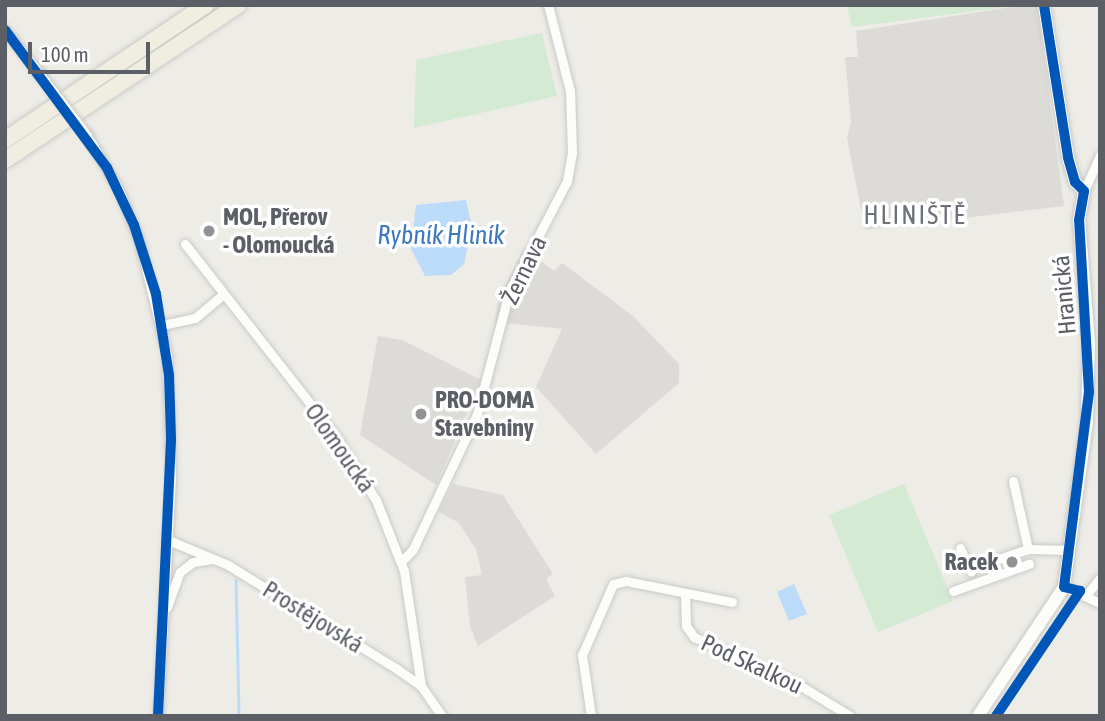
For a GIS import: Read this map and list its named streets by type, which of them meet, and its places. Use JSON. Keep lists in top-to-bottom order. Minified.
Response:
{"streets":{"main road":["Hranická"],"street":["Žernava","Olomoucká","Prostějovská","Pod Skalkou"]},"crossings":[["Žernava","Olomoucká"],["Olomoucká","Prostějovská"]],"districts":["HLINIŠTĚ"],"water":["Rybník Hliník"],"places":["MOL, Přerov - Olomoucká","PRO-DOMA Stavebniny","Racek"],"scale_bar":"100 m"}
